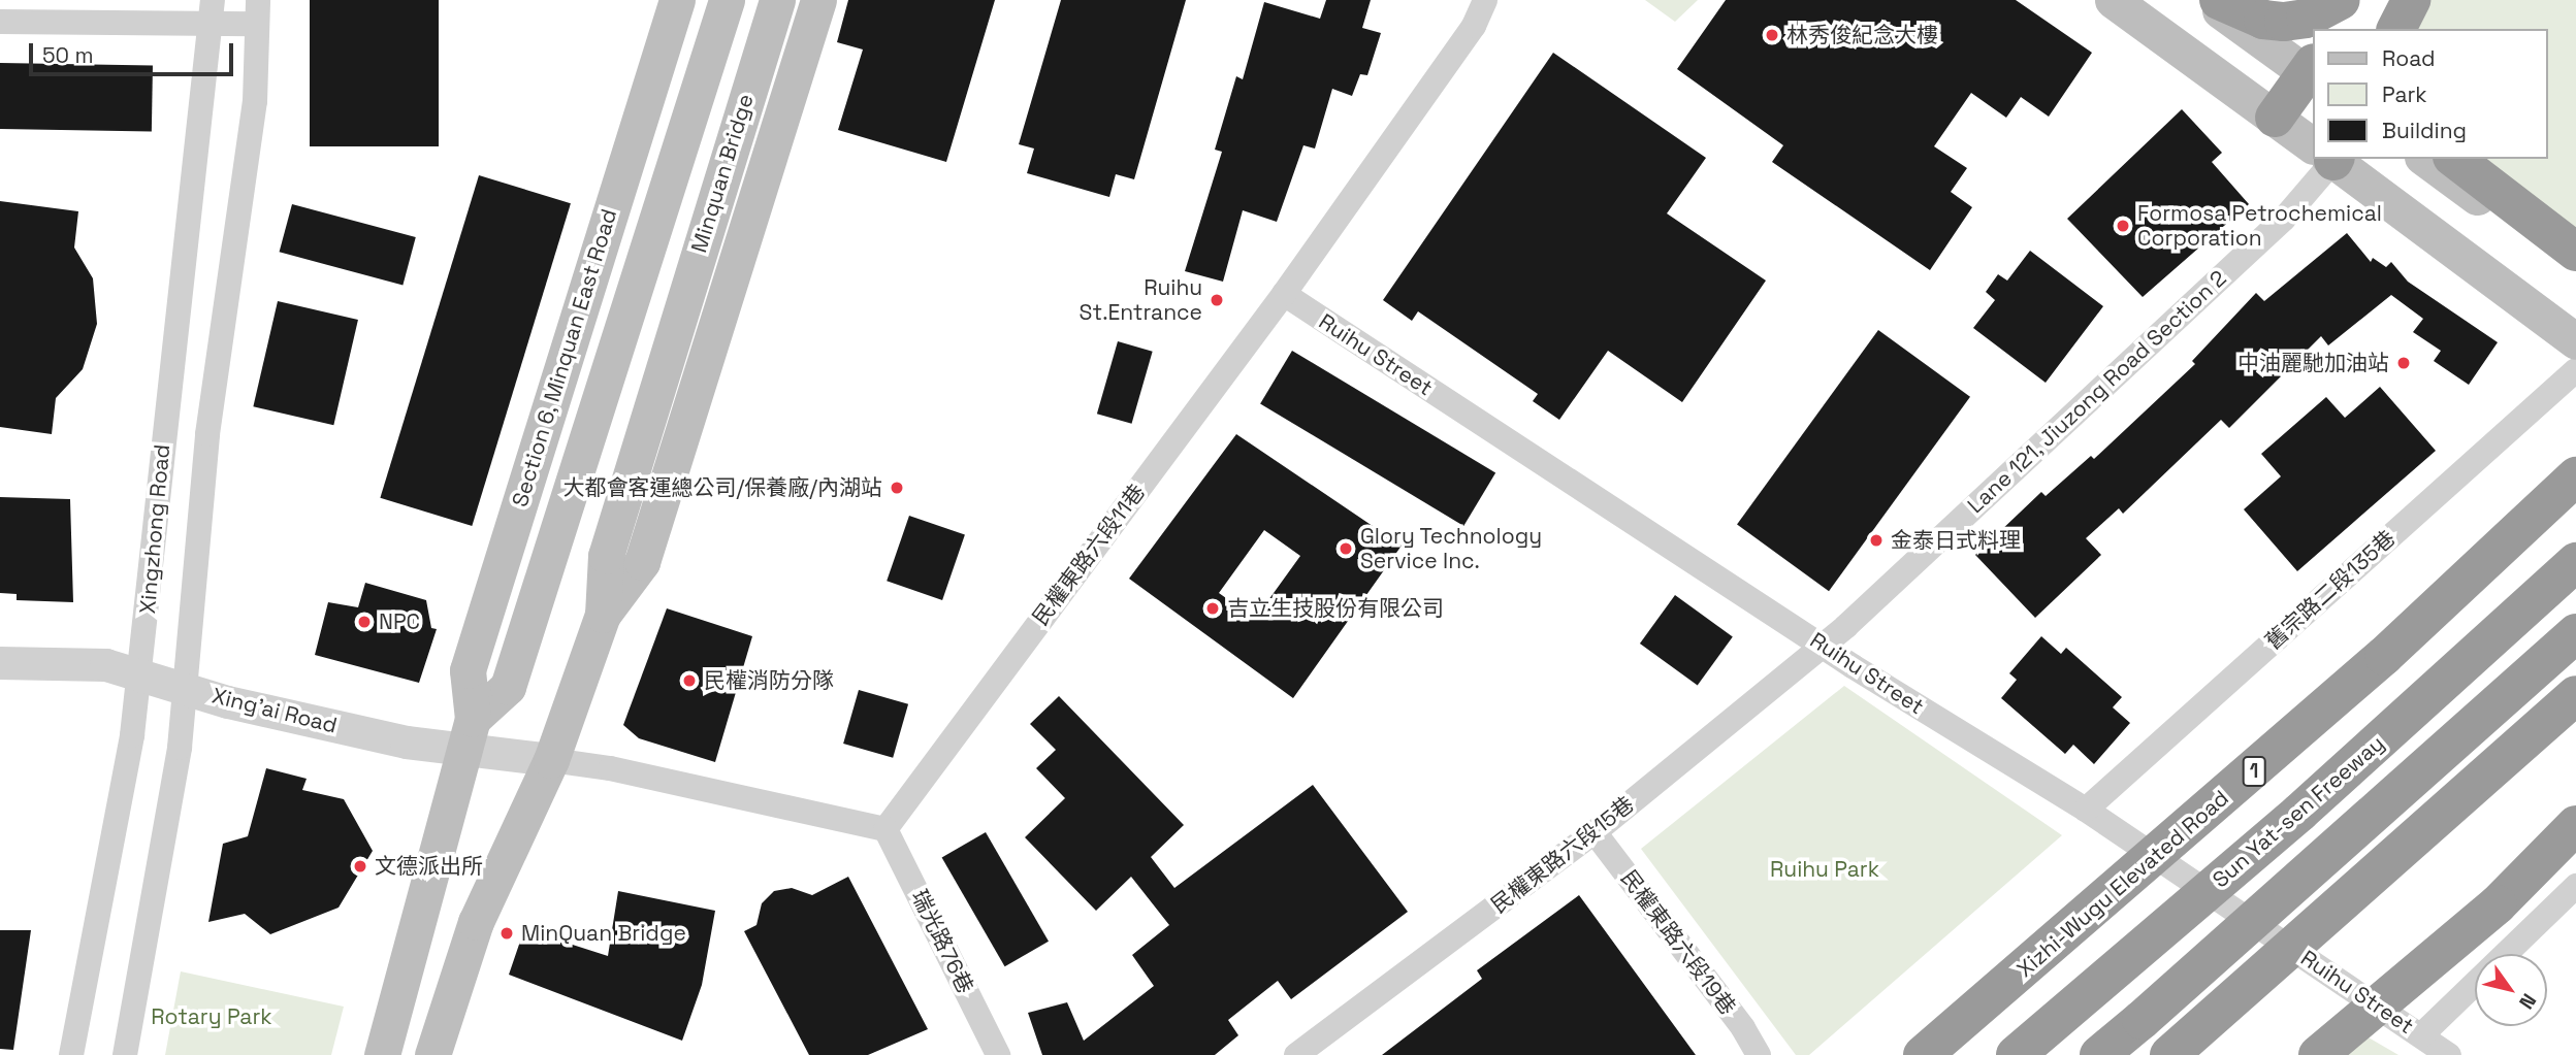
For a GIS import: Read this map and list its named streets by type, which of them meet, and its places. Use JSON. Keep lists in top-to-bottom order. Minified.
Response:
{"streets":{"highway":["1","Sun Yat-sen Freeway","Xizhi-Wugu Elevated Road"],"main road":["Minquan Bridge","Section 6, Minquan East Road"],"street":["Ruihu Street","Lane 121, Jiuzong Road Section 2","Xingzhong Road","民權東路六段11巷","舊宗路二段135巷","Xing'ai Road","民權東路六段15巷","瑞光路76巷","民權東路六段19巷"]},"crossings":[["Ruihu Street","Lane 121, Jiuzong Road Section 2"],["Ruihu Street","民權東路六段11巷"],["Ruihu Street","舊宗路二段135巷"],["Ruihu Street","民權東路六段15巷"],["Section 6, Minquan East Road","Xing'ai Road"],["Lane 121, Jiuzong Road Section 2","民權東路六段15巷"],["Xingzhong Road","Xing'ai Road"],["民權東路六段11巷","瑞光路76巷"],["民權東路六段15巷","民權東路六段19巷"]],"parks":["Ruihu Park","Rotary Park"],"places":["林秀俊紀念大樓","Formosa Petrochemical Corporation","Ruihu St.Entrance","中油麗馳加油站","大都會客運總公司/保養廠/內湖站","金泰日式料理","Glory Technology Service Inc.","吉立生技股份有限公司","NPC","民權消防分隊","文德派出所","MinQuan Bridge"],"legend":["Road","Park","Building"],"scale_bar":"50 m","north":"bottom right"}
